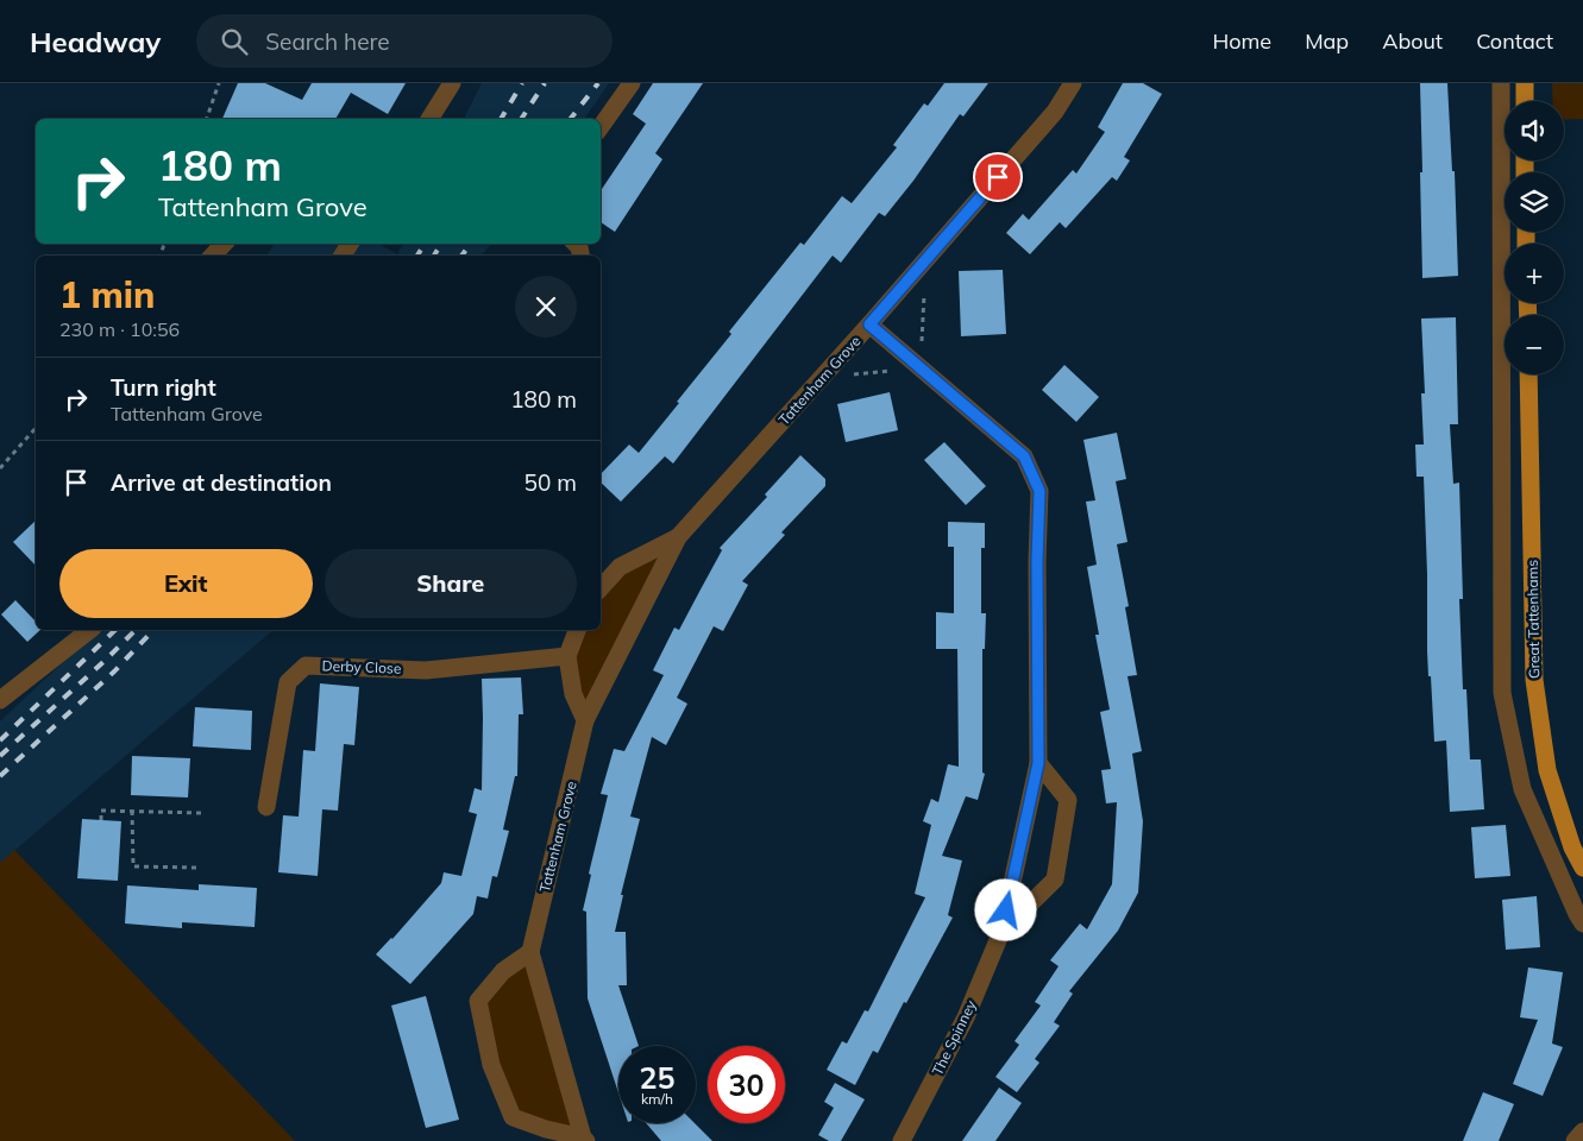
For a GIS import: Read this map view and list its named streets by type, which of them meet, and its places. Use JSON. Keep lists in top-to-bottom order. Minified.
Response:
{"streets":{"main road":["Great Tattenhams"],"street":["Tattenham Grove","Derby Close","The Spinney"]},"crossings":[["Tattenham Grove","The Spinney"]],"page":{"header":"Headway","search":"Search here","nav":["Home","Map","About","Contact"],"map_buttons":["+","−"],"turn":["180 m","Tattenham Grove"],"heading":["1 min","230 m · 10:56"],"list":[{"name":"Turn right","note":"Tattenham Grove","value":"180 m"},{"name":"Arrive at destination","value":"50 m"}],"buttons":["Exit","Share"],"speed":"25 km/h","limit":"30"}}
